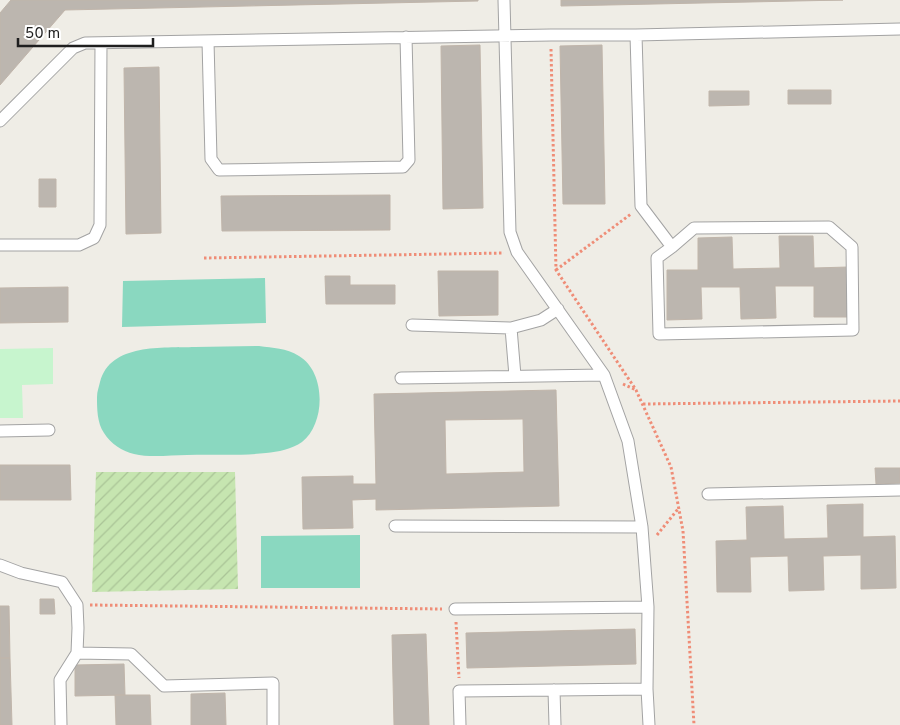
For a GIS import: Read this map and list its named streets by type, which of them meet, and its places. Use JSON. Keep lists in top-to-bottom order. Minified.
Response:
{"scale_bar":"50 m"}
